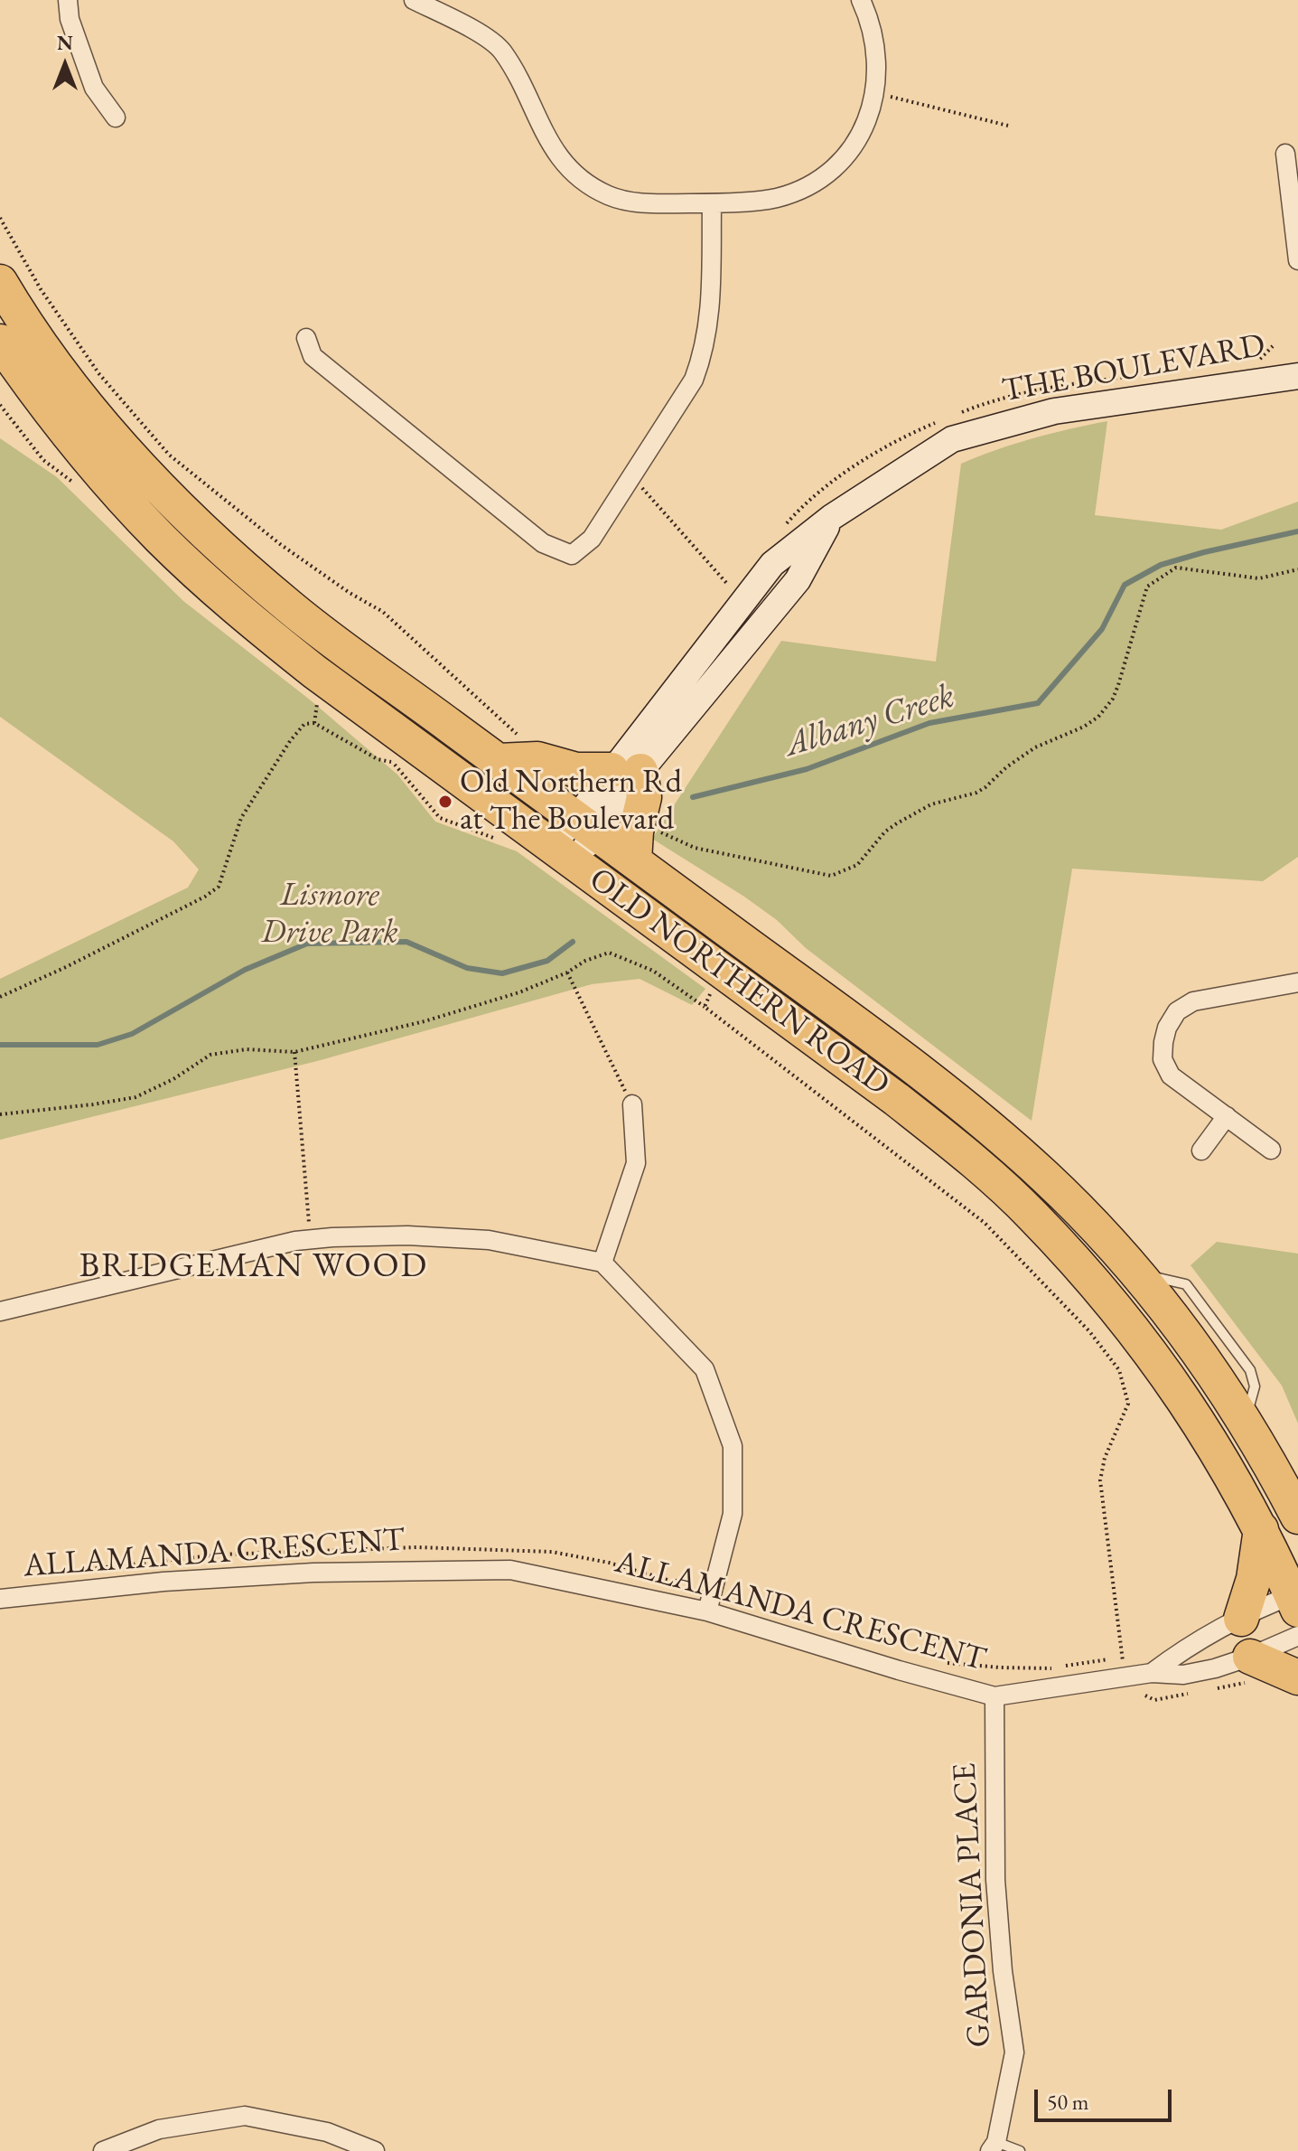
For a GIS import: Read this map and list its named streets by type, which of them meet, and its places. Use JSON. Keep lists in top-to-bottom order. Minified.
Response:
{"streets":{"highway":["OLD NORTHERN ROAD"],"street":["THE BOULEVARD","ALLAMANDA CRESCENT","GARDONIA PLACE"]},"crossings":[["THE BOULEVARD","OLD NORTHERN ROAD"],["OLD NORTHERN ROAD","ALLAMANDA CRESCENT"],["ALLAMANDA CRESCENT","GARDONIA PLACE"]],"districts":["BRIDGEMAN WOOD"],"water":["Albany Creek"],"parks":["Lismore Drive Park"],"places":["Old Northern Rd at The Boulevard"],"scale_bar":"50 m","north":"top"}
